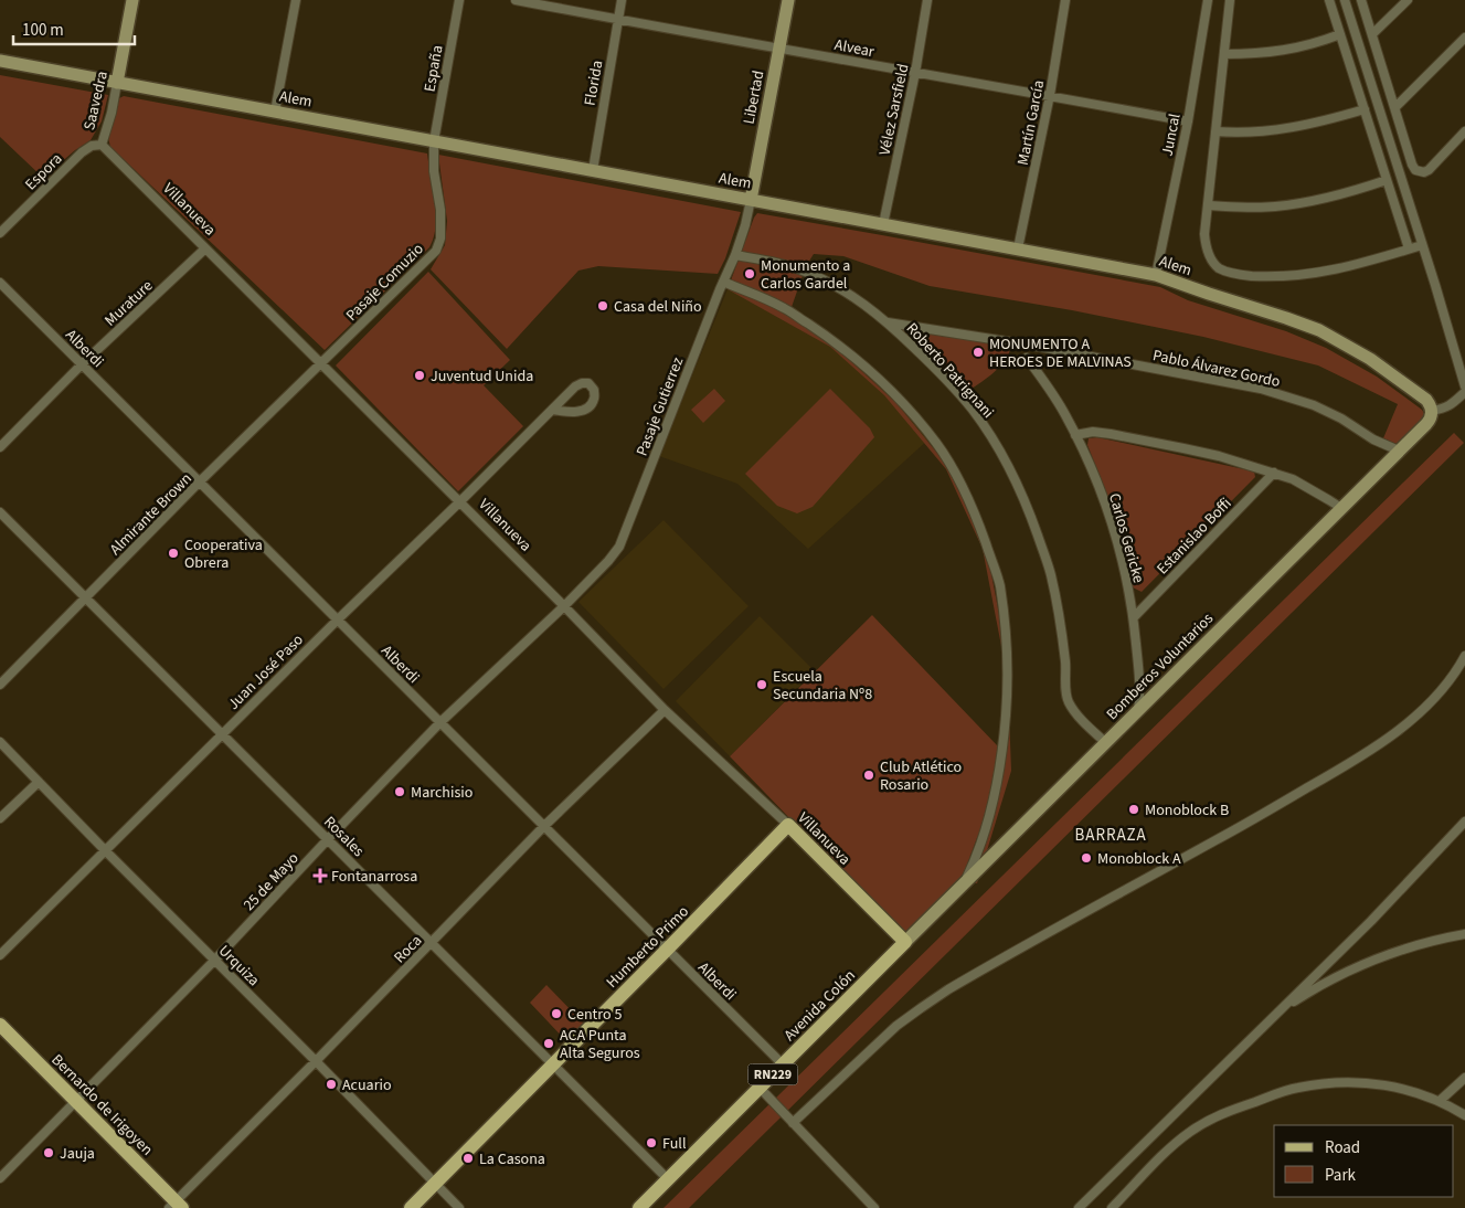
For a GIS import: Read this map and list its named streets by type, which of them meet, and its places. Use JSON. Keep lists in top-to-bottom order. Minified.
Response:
{"streets":{"main road":["Libertad","Alem","Saavedra","Villanueva","Bomberos Voluntarios","Humberto Primo","Avenida Colón","RN229","Bernardo de Irigoyen"],"street":["Alvear","España","Florida","Vélez Sarsfield","Martín García","Juncal","Espora","Pasaje Comuzio","Murature","Alberdi","Pablo Álvarez Gordo","Roberto Patrignani","Pasaje Gutierrez","Almirante Brown","Estanislao Boffi","Carlos Gericke","Juan José Paso","Rosales","25 de Mayo","Roca","Urquiza"]},"crossings":[["Alvear","Florida"],["Alvear","Libertad"],["Alvear","Vélez Sarsfield"],["Alvear","Martín García"],["Alvear","Juncal"],["España","Alem"],["España","Pasaje Comuzio"],["Florida","Alem"],["Libertad","Alem"],["Libertad","Pasaje Gutierrez"],["Alem","Saavedra"],["Alem","Vélez Sarsfield"],["Alem","Martín García"],["Alem","Juncal"],["Alem","Pasaje Comuzio"],["Alem","Pasaje Gutierrez"],["Alem","Bomberos Voluntarios"],["Saavedra","Espora"],["Saavedra","Villanueva"],["Espora","Villanueva"],["Villanueva","Pasaje Comuzio"],["Villanueva","Murature"],["Villanueva","Pasaje Gutierrez"],["Villanueva","Almirante Brown"],["Villanueva","Bomberos Voluntarios"],["Villanueva","Juan José Paso"],["Villanueva","25 de Mayo"],["Villanueva","Humberto Primo"],["Villanueva","Roca"],["Villanueva","Avenida Colón"],["Pasaje Comuzio","Almirante Brown"],["Murature","Alberdi"],["Alberdi","Almirante Brown"],["Alberdi","Juan José Paso"],["Alberdi","25 de Mayo"],["Alberdi","Humberto Primo"],["Alberdi","Roca"],["Alberdi","Avenida Colón"],["Pablo Álvarez Gordo","Roberto Patrignani"],["Pablo Álvarez Gordo","Bomberos Voluntarios"],["Roberto Patrignani","Pasaje Gutierrez"],["Roberto Patrignani","Bomberos Voluntarios"],["Pasaje Gutierrez","25 de Mayo"],["Almirante Brown","Rosales"],["Estanislao Boffi","Carlos Gericke"],["Carlos Gericke","Bomberos Voluntarios"],["Bomberos Voluntarios","Avenida Colón"],["Juan José Paso","Rosales"],["Juan José Paso","Urquiza"],["Rosales","25 de Mayo"],["Rosales","Humberto Primo"],["Rosales","Roca"],["Rosales","Avenida Colón"],["25 de Mayo","Urquiza"],["25 de Mayo","Bernardo de Irigoyen"],["Humberto Primo","Urquiza"],["Roca","Urquiza"],["Roca","Bernardo de Irigoyen"]],"districts":["BARRAZA"],"places":{"other":["Monumento a Carlos Gardel","Casa del Niño","MONUMENTO A HEROES DE MALVINAS","Juventud Unida","Cooperativa Obrera","Escuela Secundaria Nº8","Club Atlético Rosario","Marchisio","Monoblock B","Monoblock A","Centro 5","ACA Punta Alta Seguros","Acuario","Full","Jauja","La Casona"],"health":["Fontanarrosa"]},"legend":["Road","Park"],"scale_bar":"100 m"}
